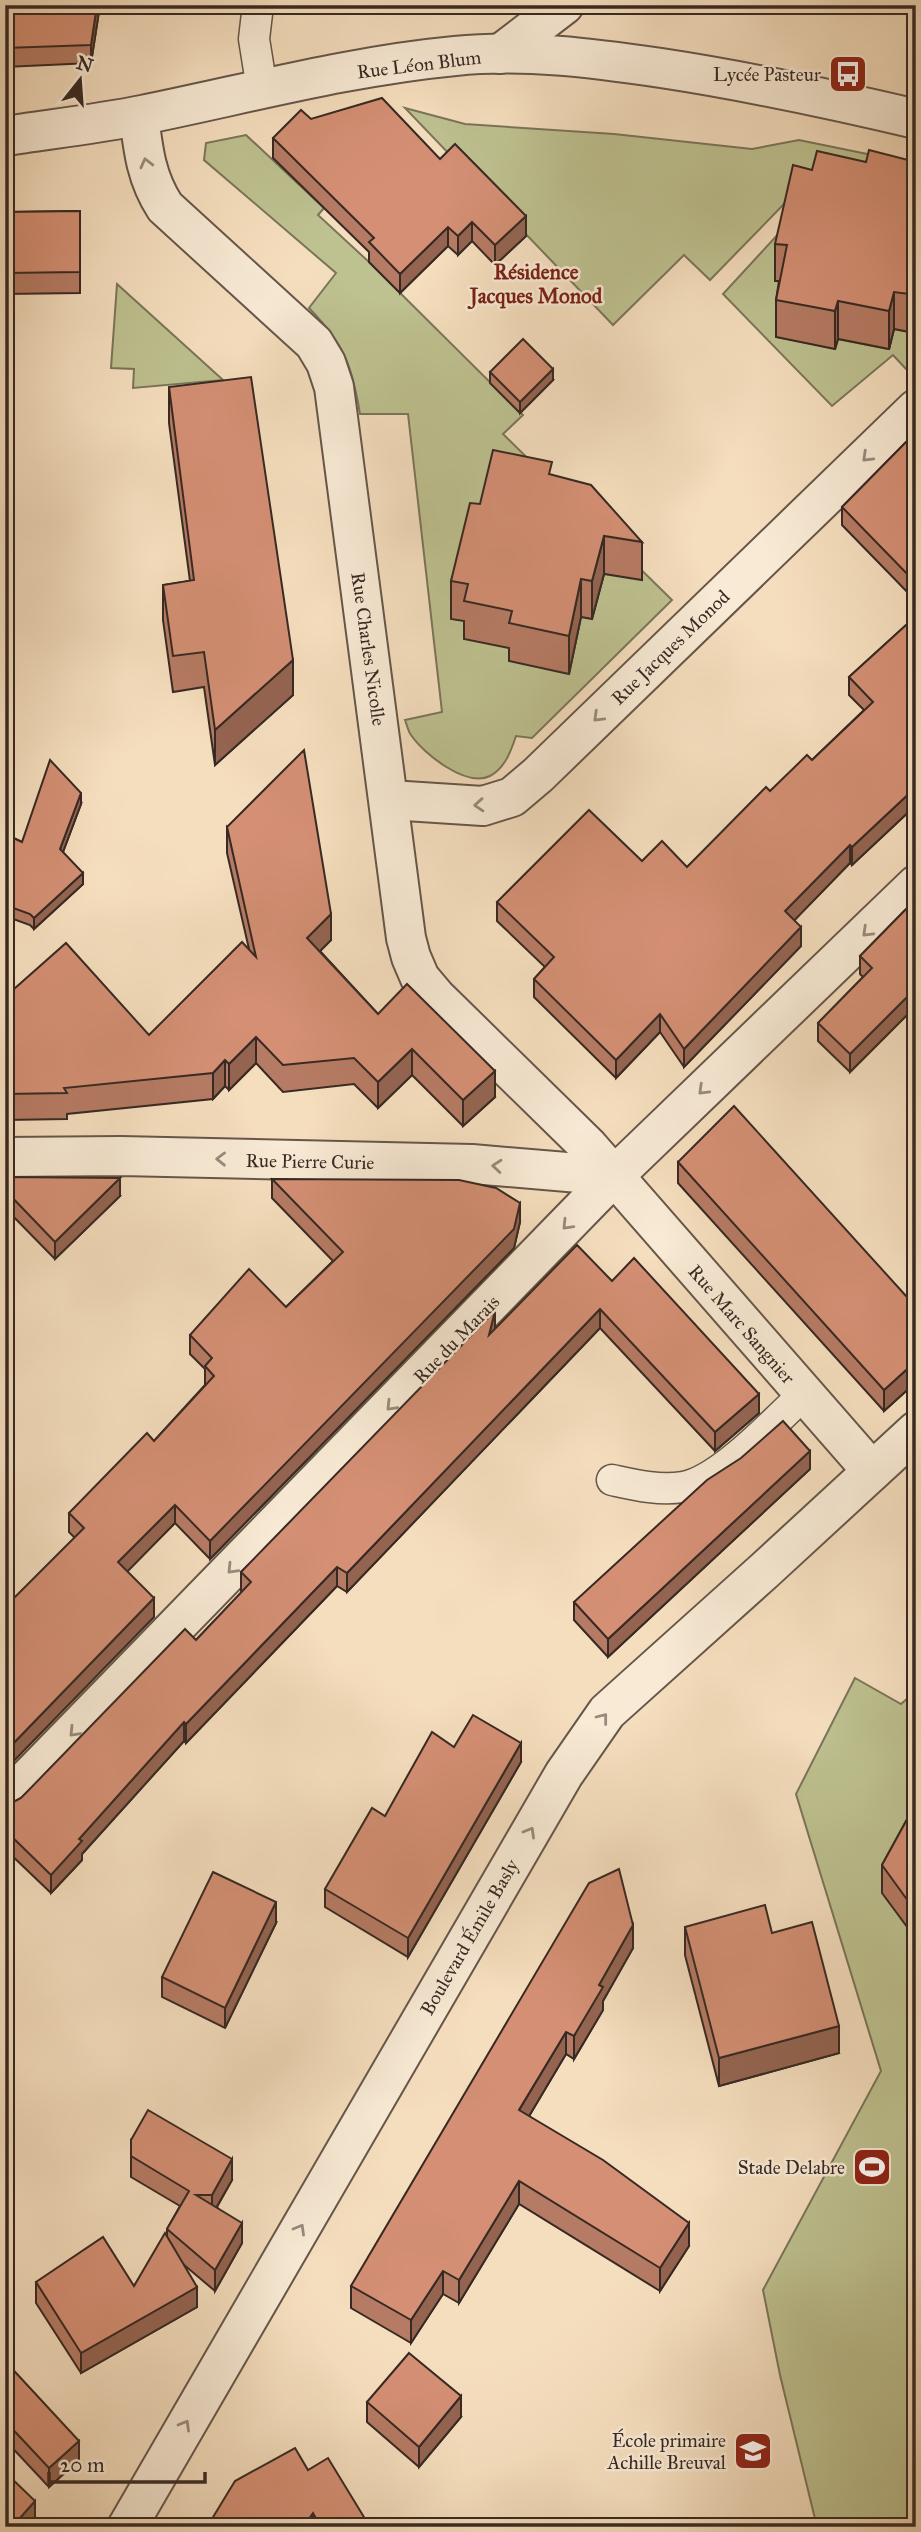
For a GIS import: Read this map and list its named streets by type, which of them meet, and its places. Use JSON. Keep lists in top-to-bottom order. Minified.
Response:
{"streets":{"street":["Rue Léon Blum","Rue Jacques Monod","Rue Charles Nicolle","Rue Pierre Curie","Rue Marc Sangnier","Rue du Marais","Boulevard Émile Basly"]},"crossings":[["Rue Léon Blum","Rue Charles Nicolle"],["Rue Jacques Monod","Rue Charles Nicolle"],["Rue Charles Nicolle","Rue Pierre Curie"],["Rue Charles Nicolle","Rue Marc Sangnier"],["Rue Charles Nicolle","Rue du Marais"],["Rue Pierre Curie","Rue Marc Sangnier"],["Rue Pierre Curie","Rue du Marais"],["Rue Marc Sangnier","Rue du Marais"],["Rue Marc Sangnier","Boulevard Émile Basly"]],"one_way":["Rue Jacques Monod","Rue Charles Nicolle","Rue Pierre Curie","Rue du Marais","Boulevard Émile Basly"],"districts":["Résidence Jacques Monod"],"places":{"bus stop":["Lycée Pasteur"],"sports":["Stade Delabre"],"school or university":["École primaire Achille Breuval"]},"scale_bar":"20 m","north":"top"}
